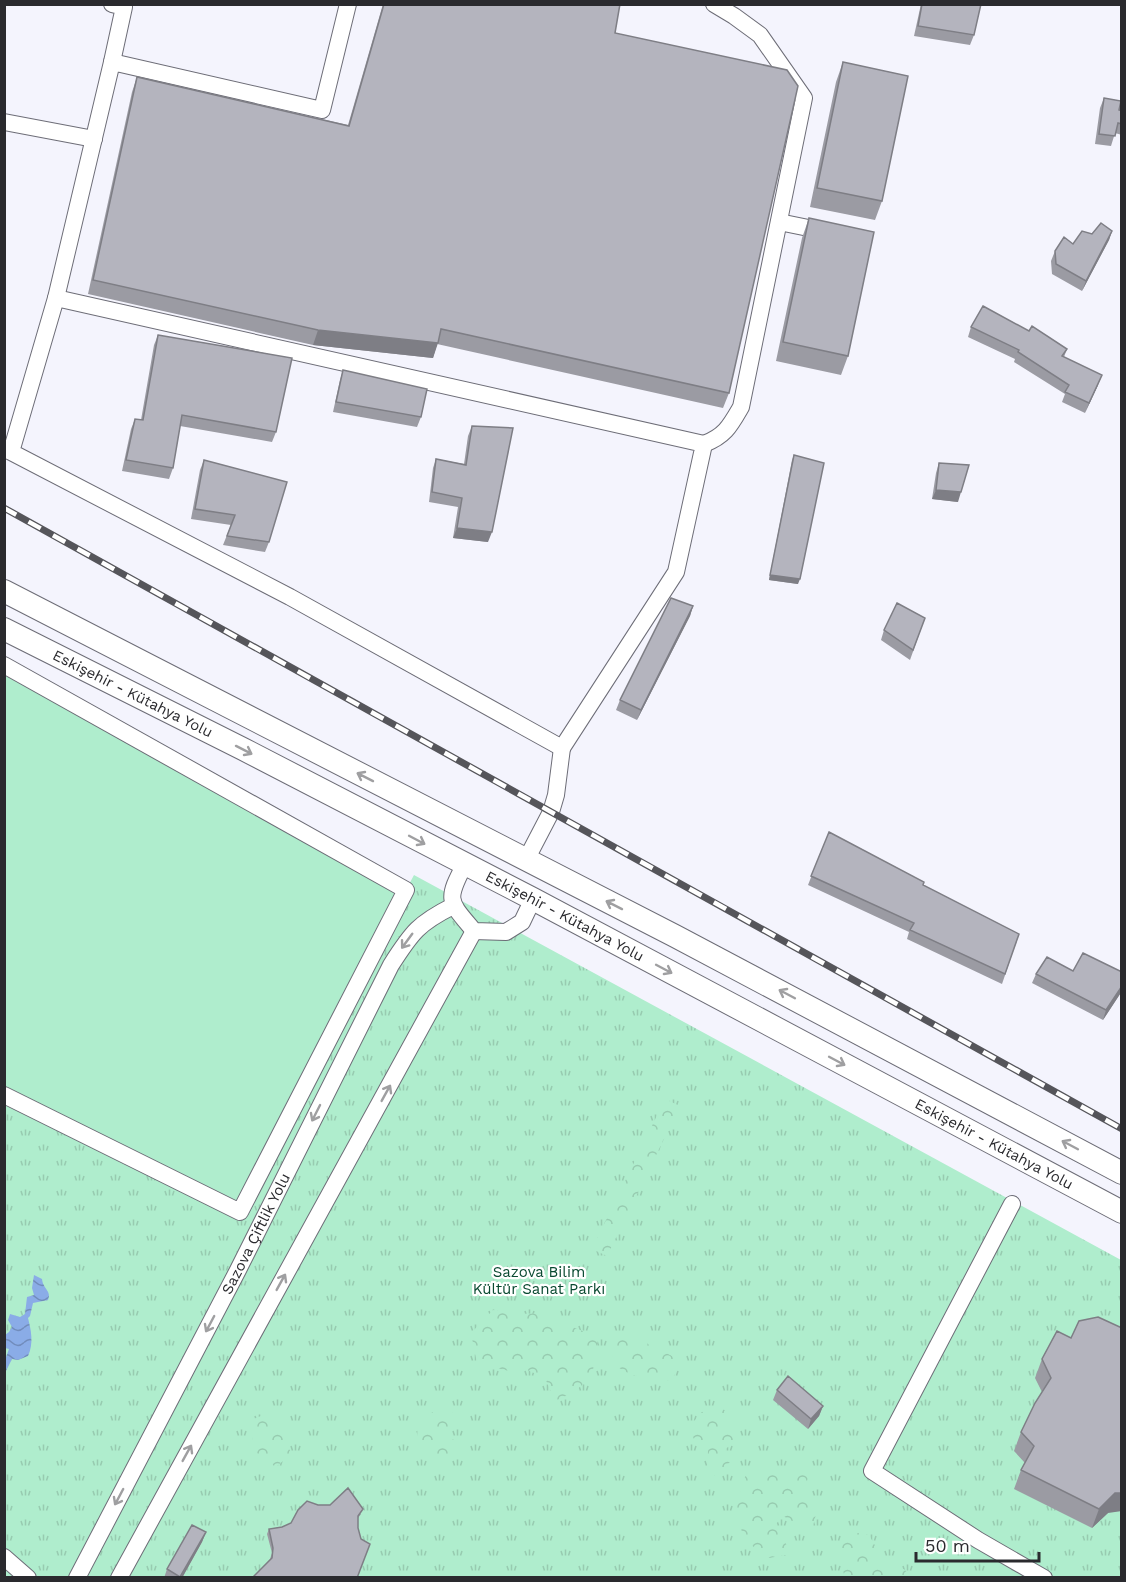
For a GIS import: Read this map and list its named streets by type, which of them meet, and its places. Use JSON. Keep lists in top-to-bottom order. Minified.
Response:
{"streets":{"highway":["Eskişehir - Kütahya Yolu"],"street":["Sazova Çiftlik Yolu"]},"parks":["Sazova Bilim Kültür Sanat Parkı"],"scale_bar":"50 m"}
